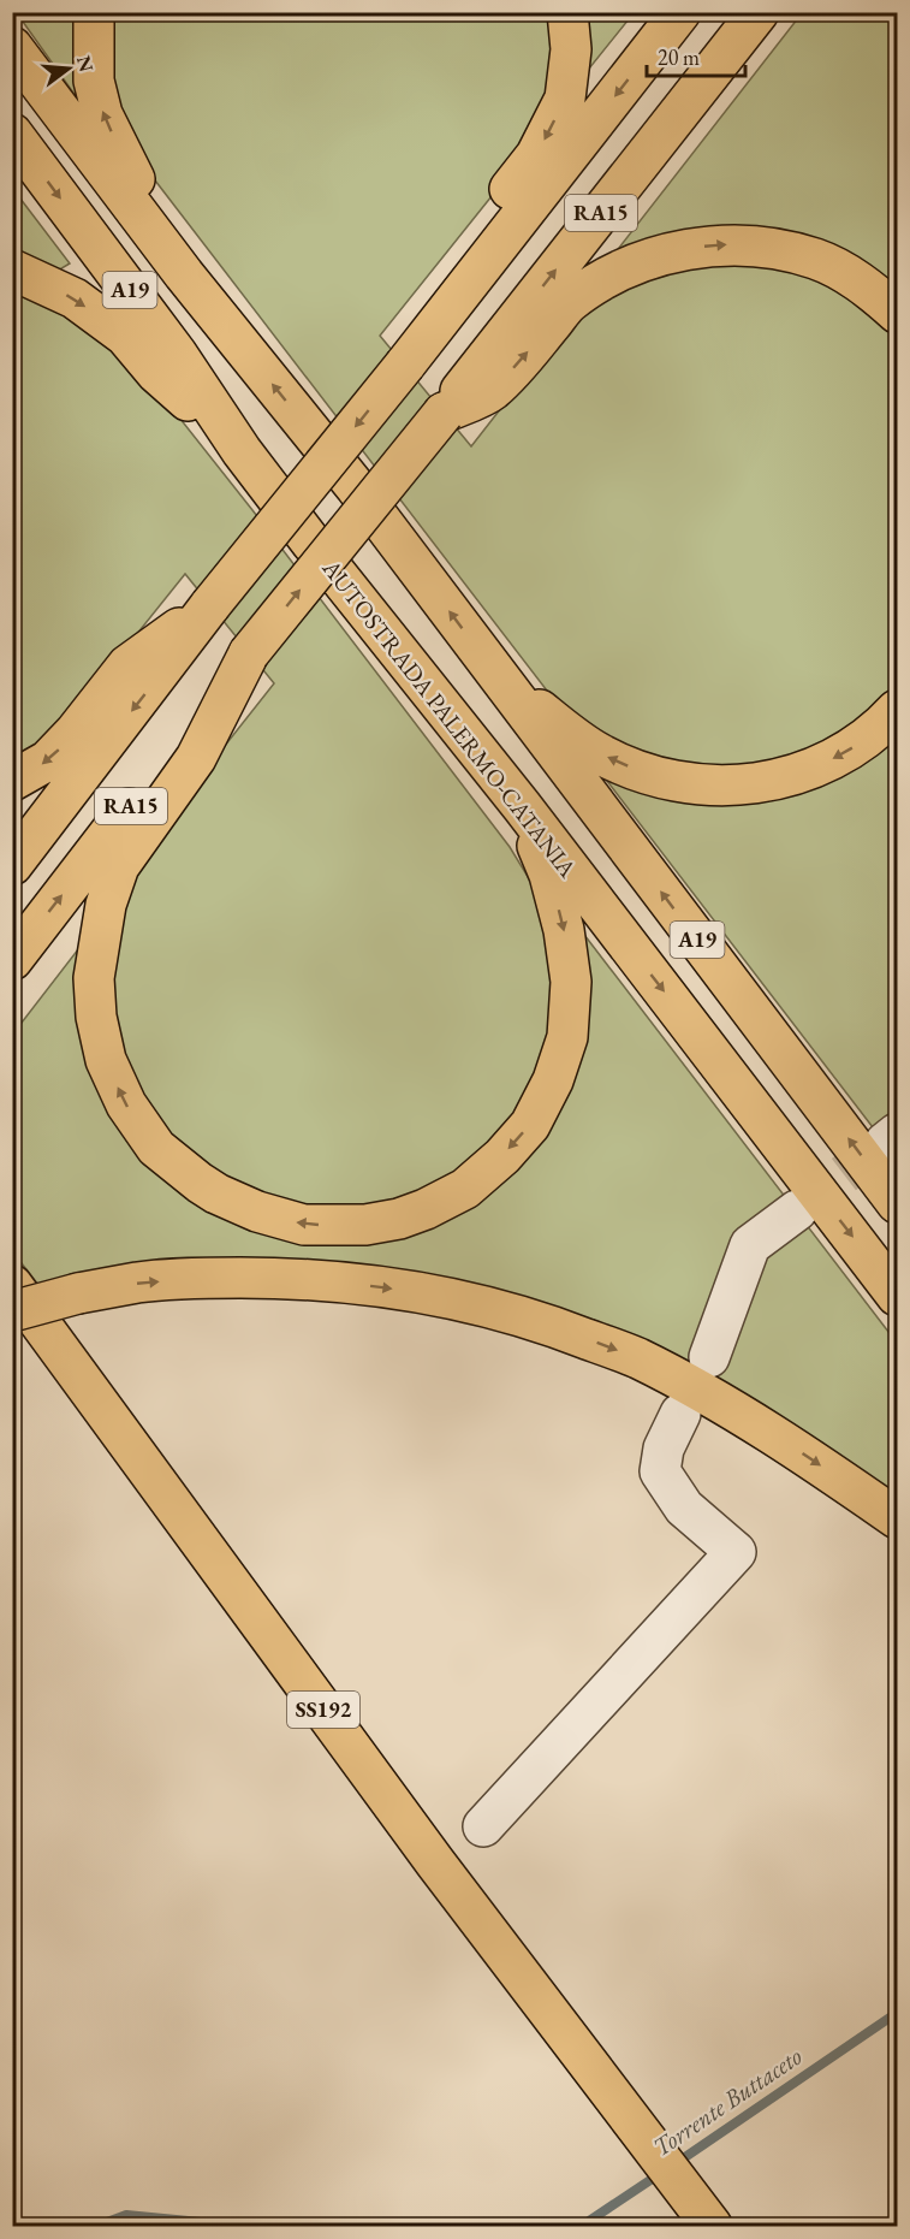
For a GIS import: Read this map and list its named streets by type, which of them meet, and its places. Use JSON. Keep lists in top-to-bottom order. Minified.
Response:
{"streets":{"main road":["RA15","A19","AUTOSTRADA PALERMO-CATANIA","SS192"]},"water":["Torrente Buttaceto"],"scale_bar":"20 m","north":"right"}
